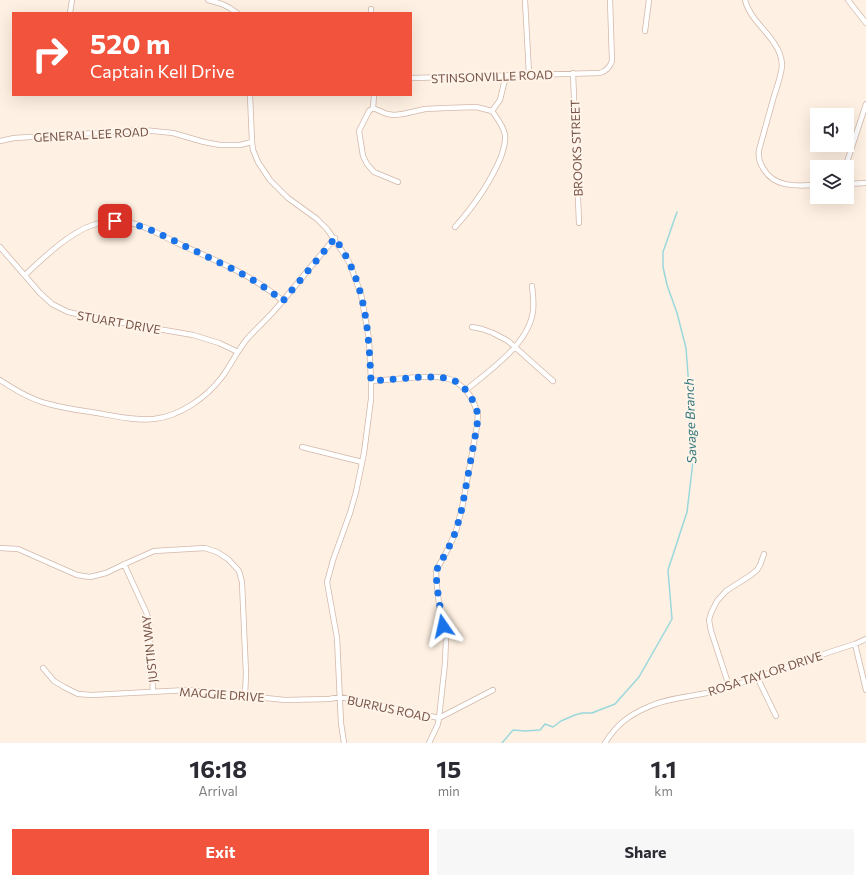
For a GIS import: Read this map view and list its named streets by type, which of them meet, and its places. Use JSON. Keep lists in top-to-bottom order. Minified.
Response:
{"streets":{"street":["STINSONVILLE ROAD","GENERAL LEE ROAD","BROOKS STREET","STUART DRIVE","JUSTIN WAY","ROSA TAYLOR DRIVE","MAGGIE DRIVE","BURRUS ROAD"]},"crossings":[["STINSONVILLE ROAD","BROOKS STREET"],["JUSTIN WAY","MAGGIE DRIVE"],["MAGGIE DRIVE","BURRUS ROAD"]],"water":["Savage Branch"],"page":{"turn":["520 m","Captain Kell Drive"],"eta":["16:18","Arrival","15","min","1.1","km"],"buttons":["Exit","Share"]}}
